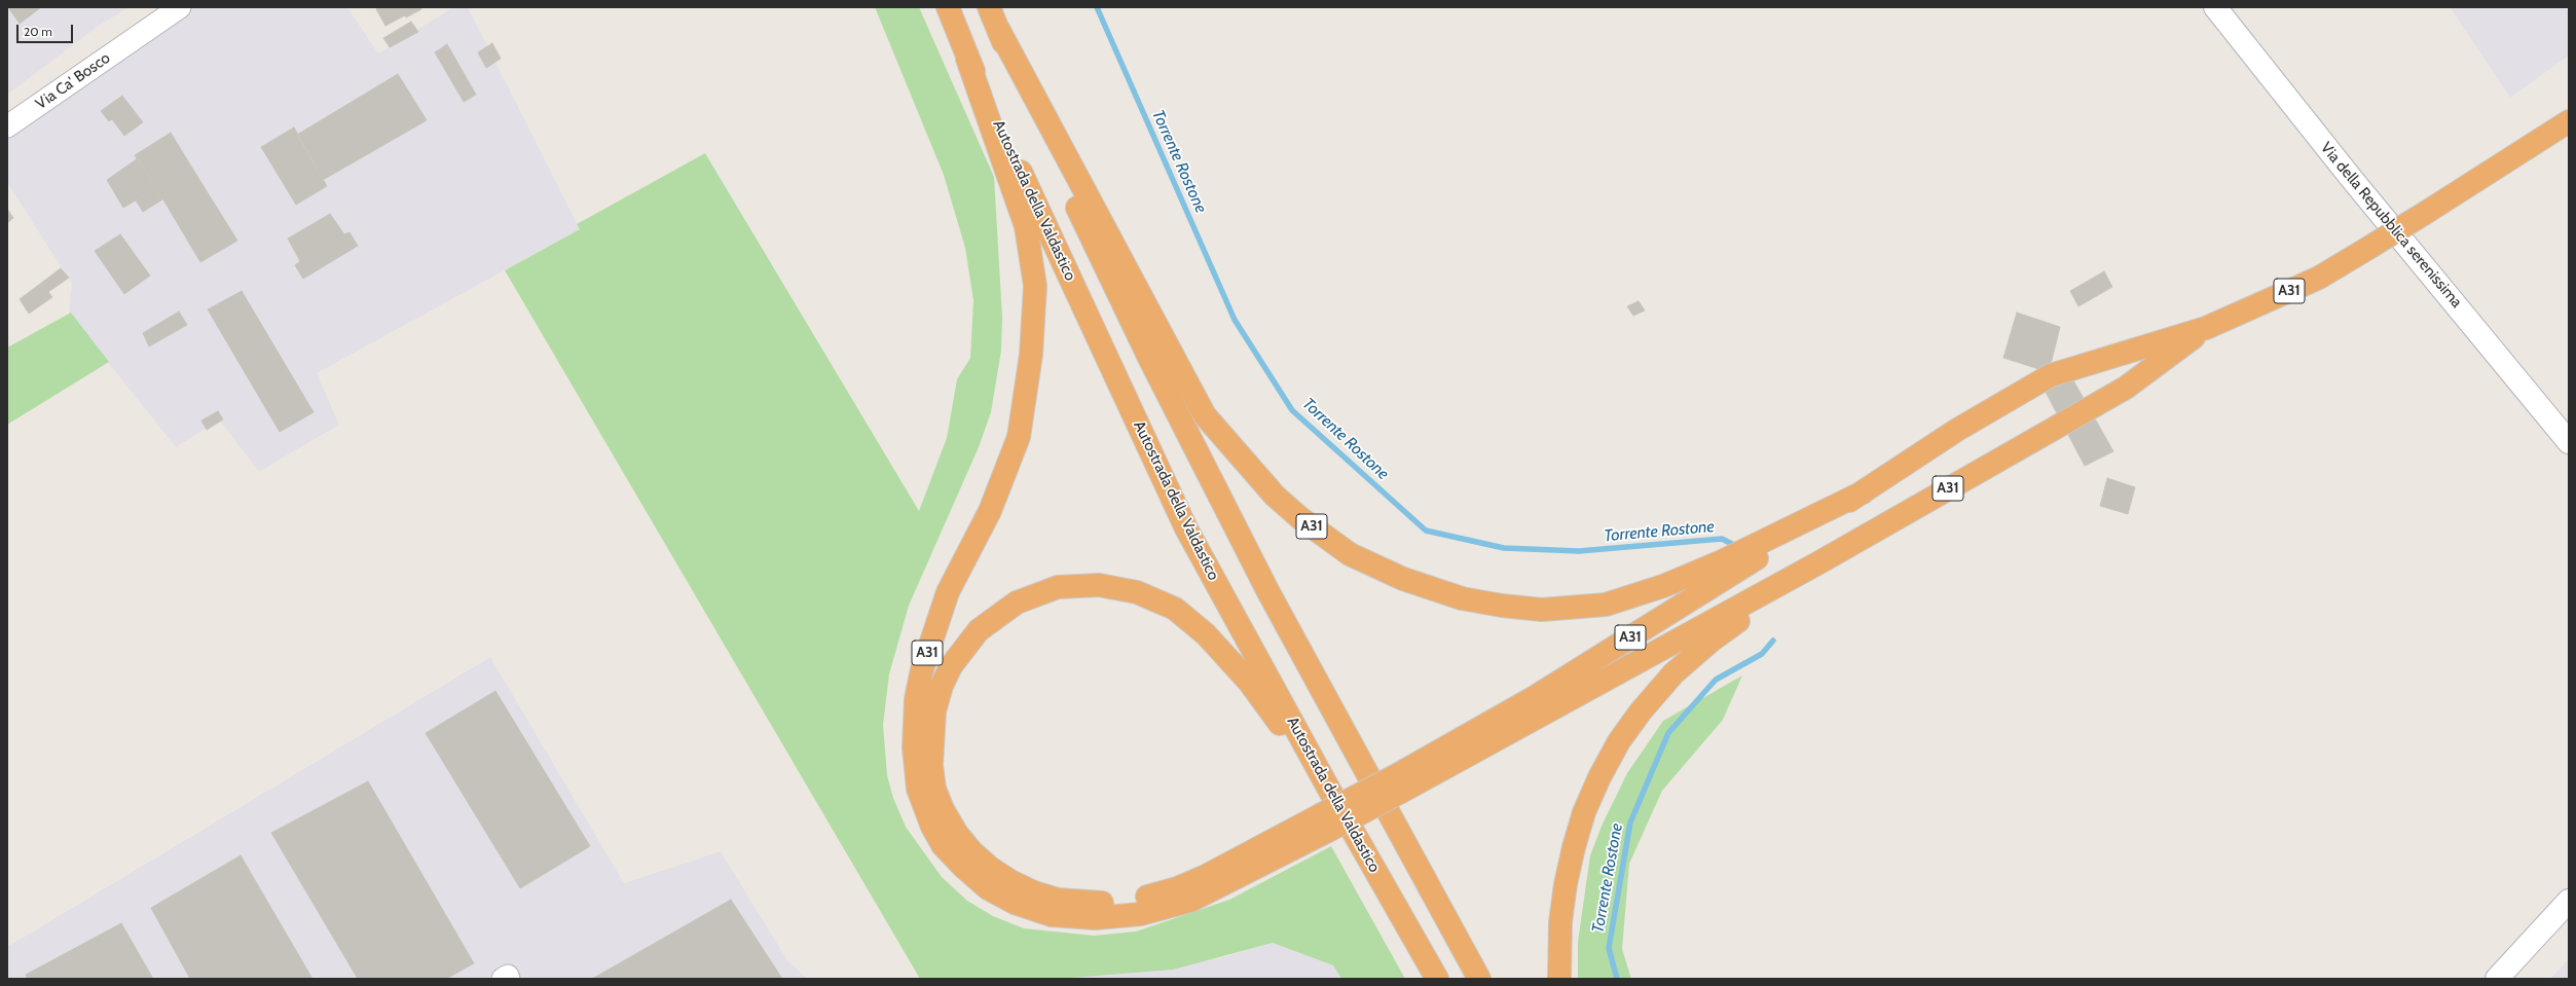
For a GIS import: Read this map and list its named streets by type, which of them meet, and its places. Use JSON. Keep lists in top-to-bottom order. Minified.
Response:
{"streets":{"highway":["Autostrada della Valdastico","A31"],"street":["Via Ca' Bosco","Via della Repubblica serenissima"]},"crossings":[["Autostrada della Valdastico","A31"]],"water":["Torrente Rostone"],"scale_bar":"20 m"}
